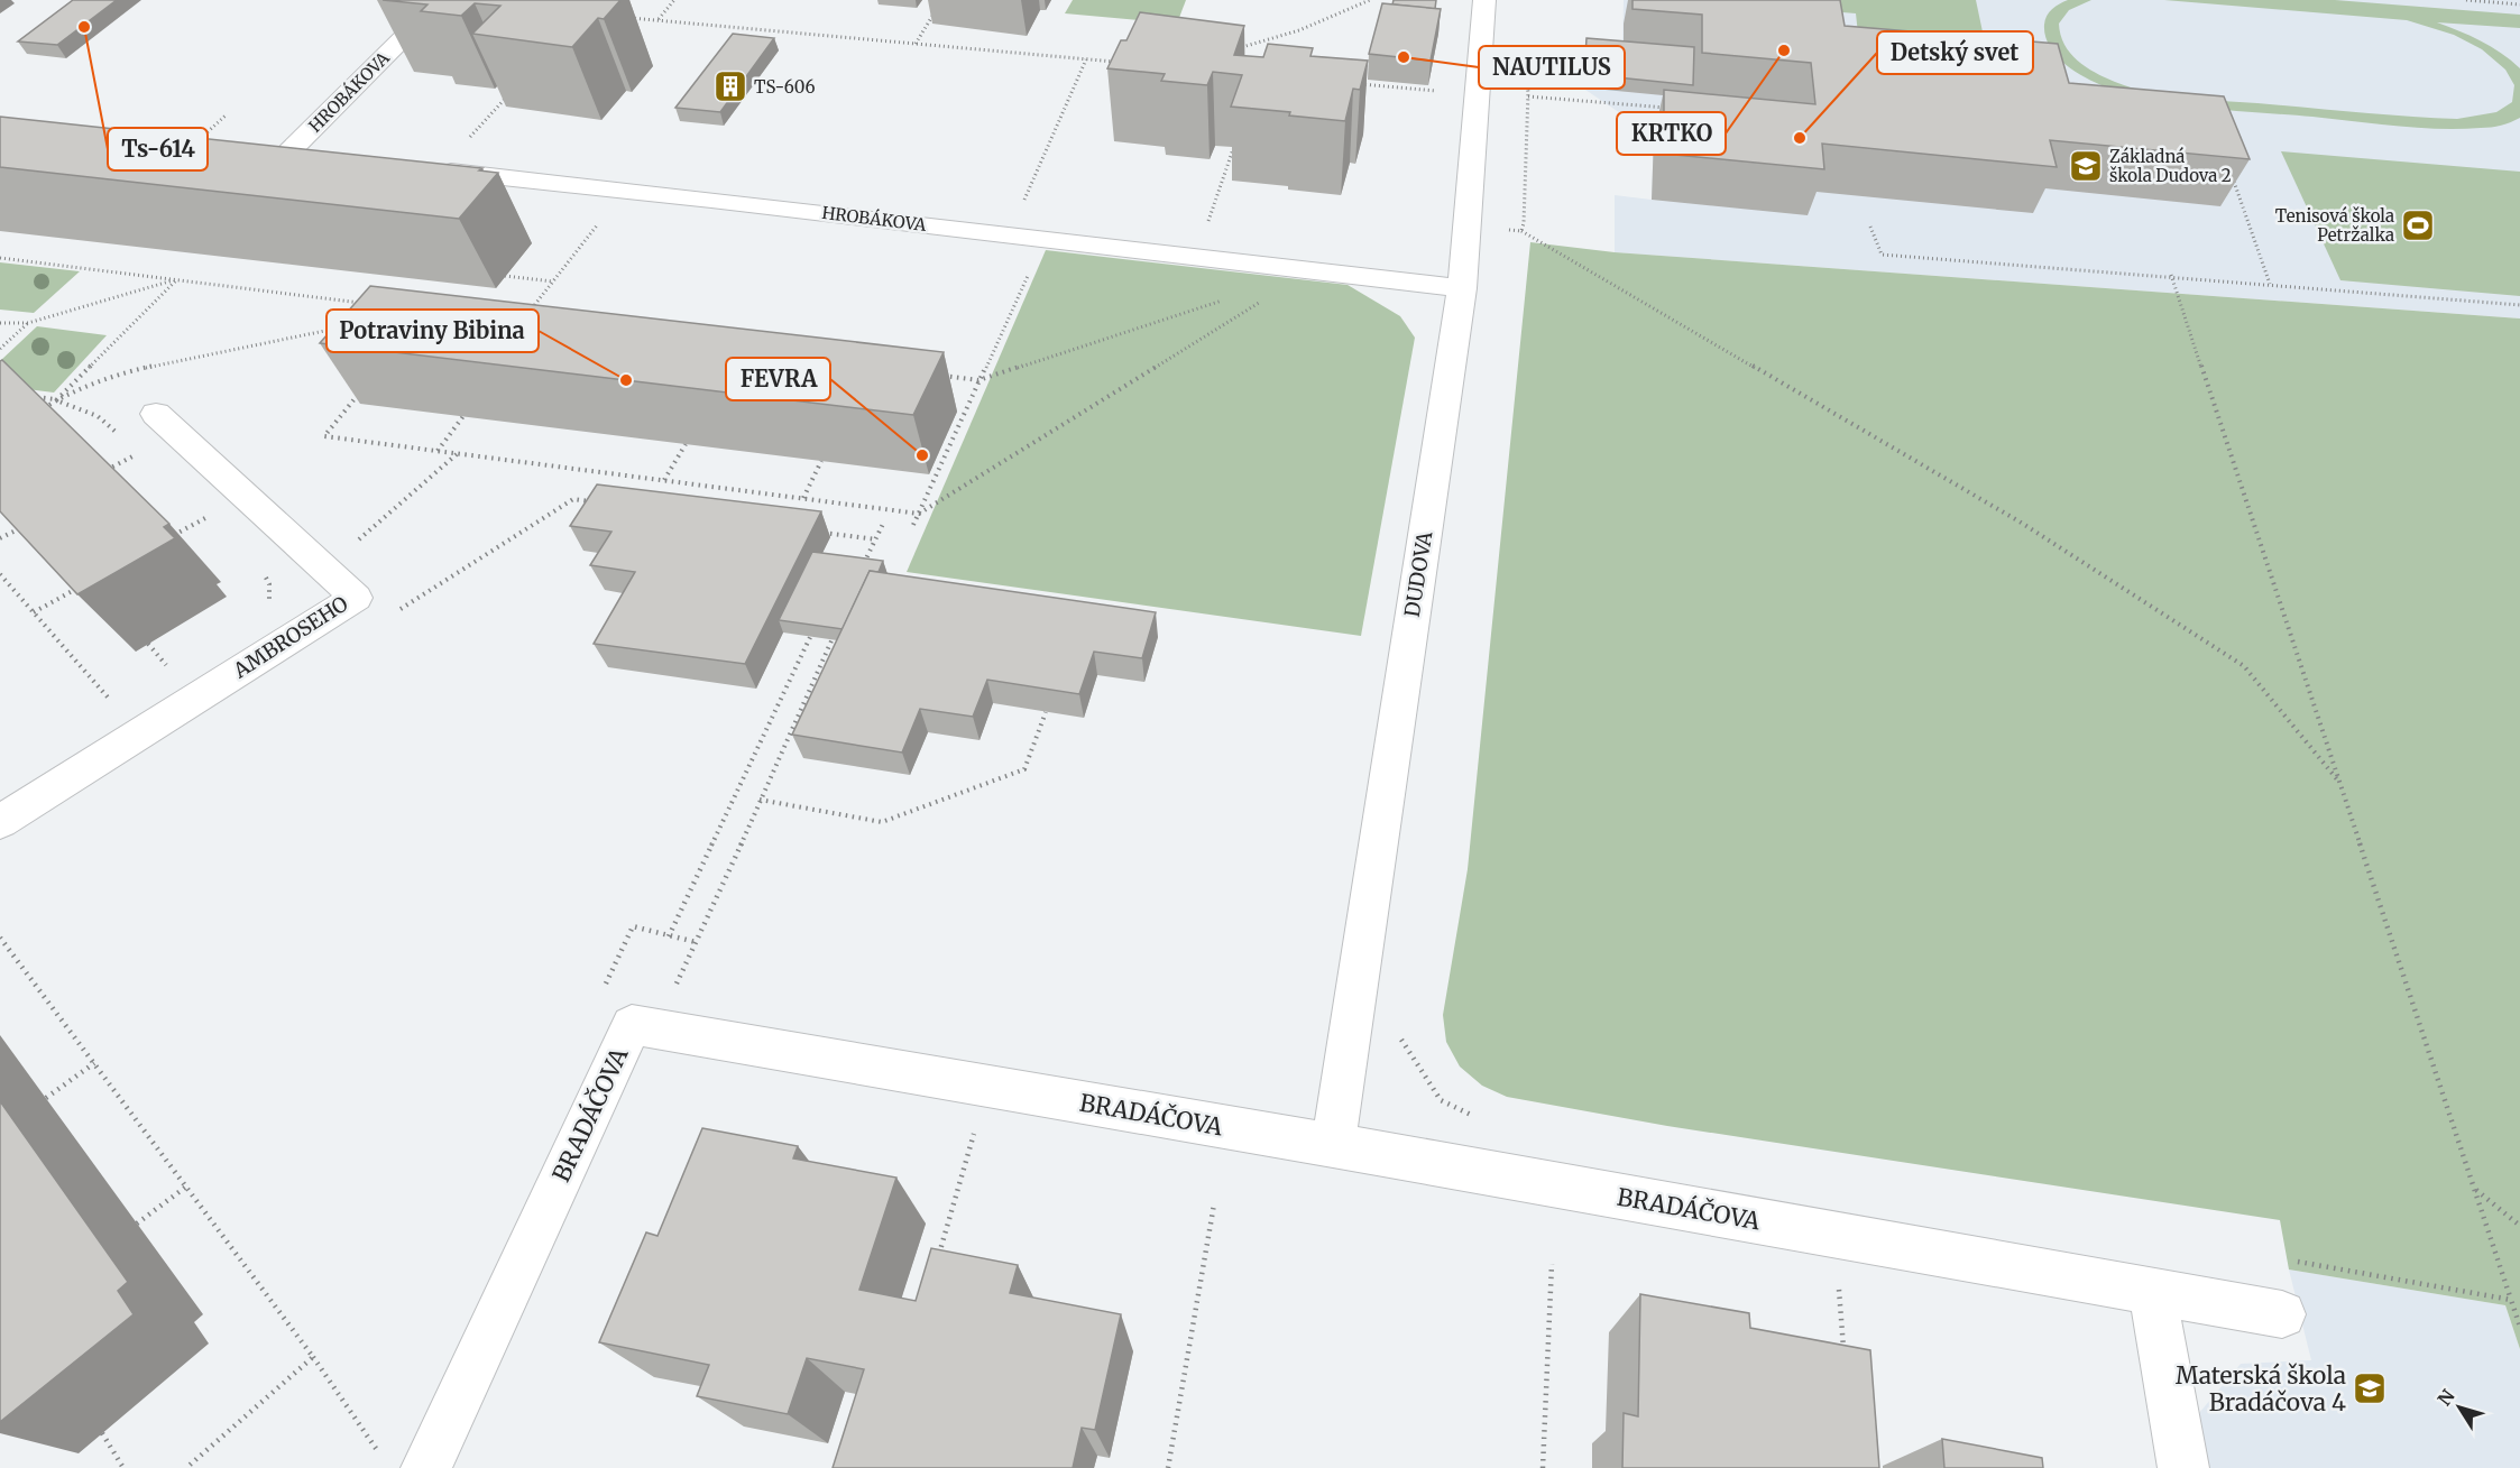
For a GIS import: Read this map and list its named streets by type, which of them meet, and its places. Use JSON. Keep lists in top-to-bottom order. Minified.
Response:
{"streets":{"street":["HROBÁKOVA","DUDOVA","AMBROSEHO","BRADÁČOVA"]},"crossings":[["HROBÁKOVA","DUDOVA"],["DUDOVA","BRADÁČOVA"]],"places":{"other":["Ts-614","KRTKO","NAUTILUS","Detský svet","Potraviny Bibina","FEVRA"],"building":["TS-606"],"school or university":["Základná škola Dudova 2","Materská škola Bradáčova 4"],"sports":["Tenisová škola Petržalka"]},"north":"top left"}
